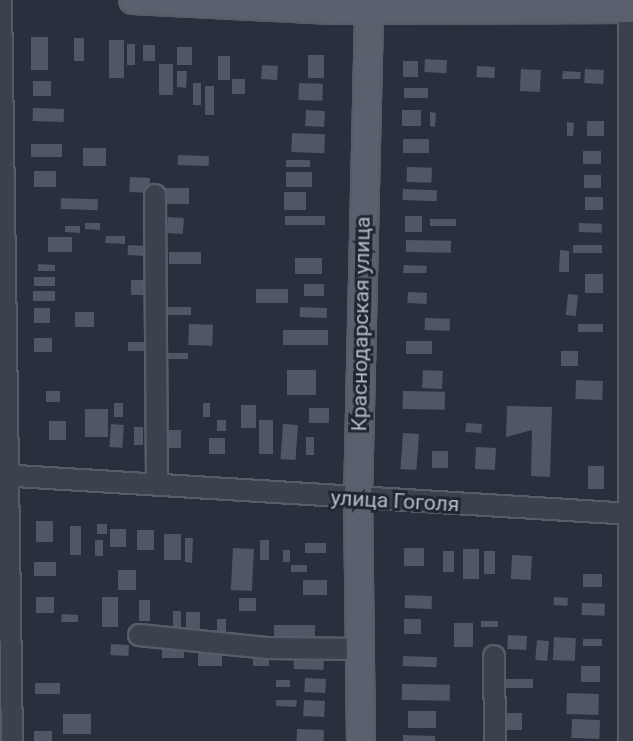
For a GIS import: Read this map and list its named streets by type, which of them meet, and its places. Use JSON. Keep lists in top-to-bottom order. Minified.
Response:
{"streets":{"main road":["Краснодарская улица"],"street":["улица Гоголя"]},"crossings":[["Краснодарская улица","улица Гоголя"]]}
